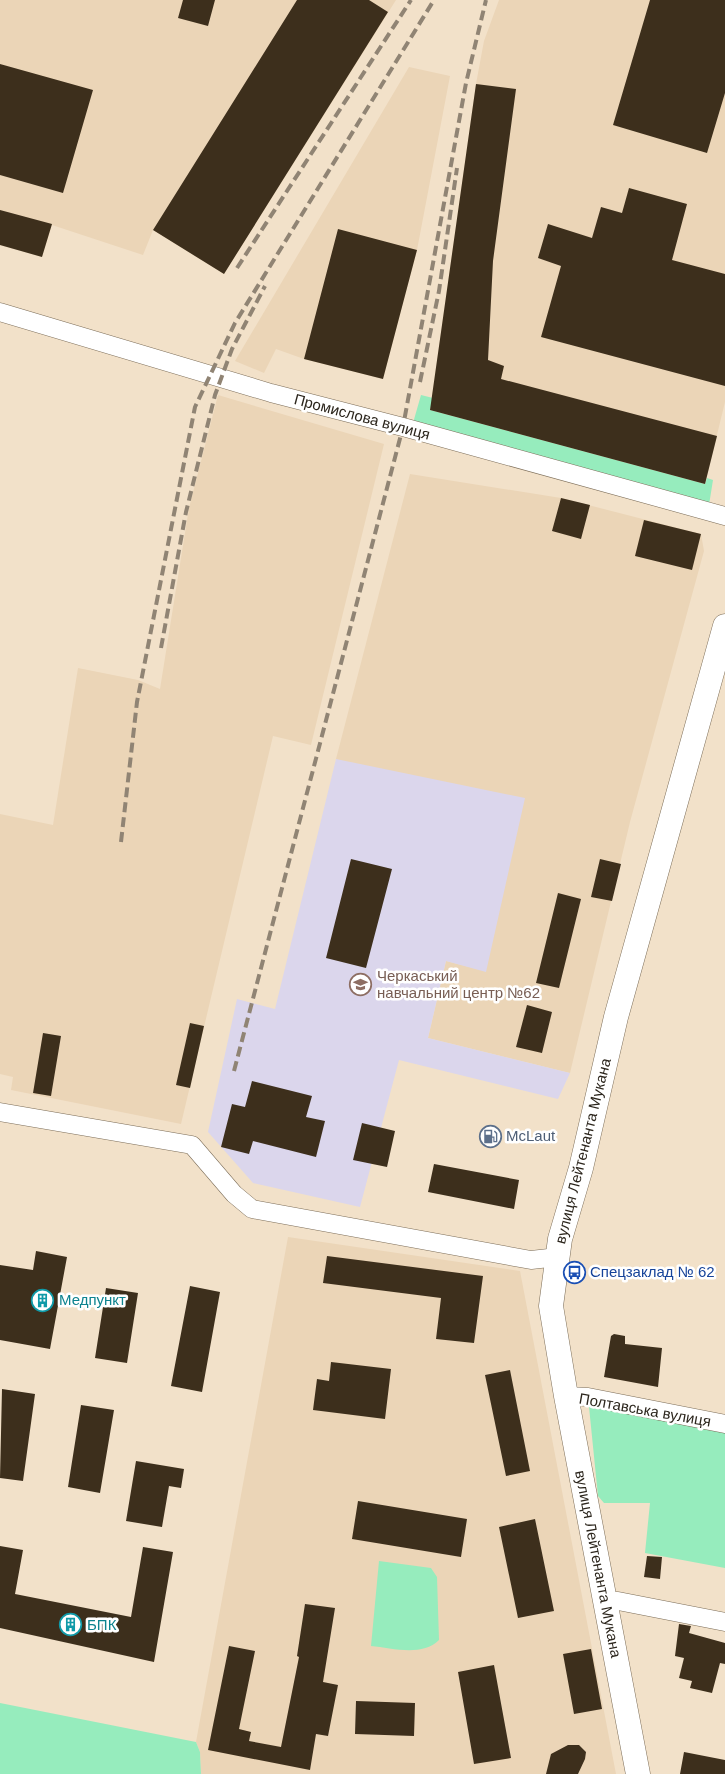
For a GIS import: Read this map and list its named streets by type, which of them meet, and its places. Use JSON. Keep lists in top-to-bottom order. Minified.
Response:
{"streets":{"main road":["вулиця Лейтенанта Мукана"],"street":["Промислова вулиця","Полтавська вулиця"]},"crossings":[["вулиця Лейтенанта Мукана","Полтавська вулиця"]],"places":{"school or university":["Черкаський навчальний центр №62"],"fuel station":["McLaut"],"bus stop":["Спецзаклад № 62"],"building":["Медпункт","БПК"]}}
